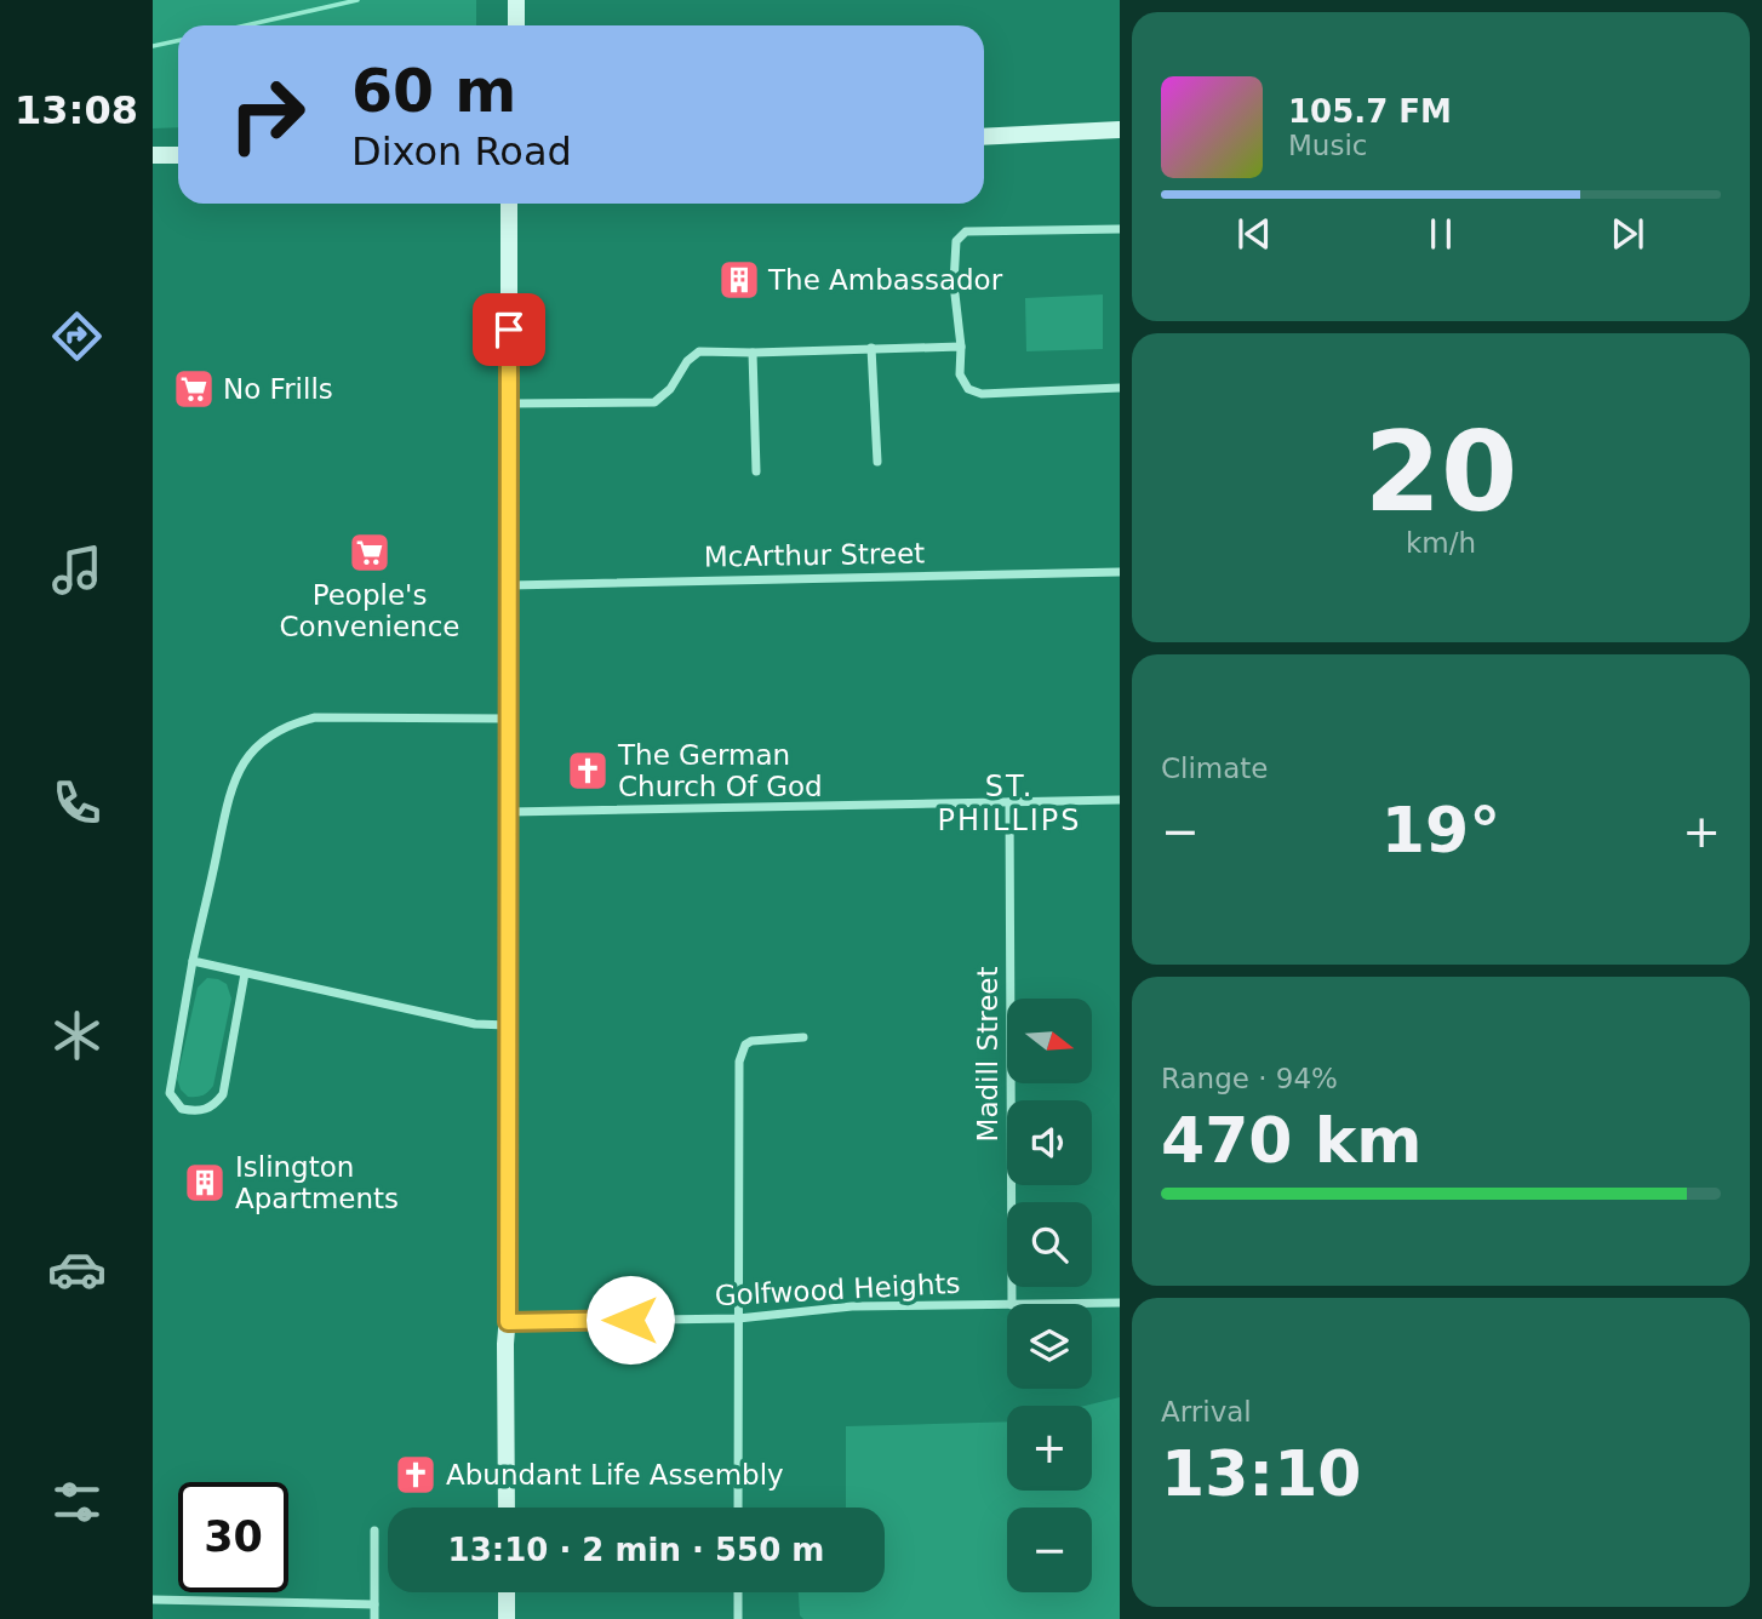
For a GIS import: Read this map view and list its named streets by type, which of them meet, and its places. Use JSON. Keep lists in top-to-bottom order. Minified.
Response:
{"streets":{"street":["McArthur Street","Madill Street","Golfwood Heights"]},"districts":["ST. PHILLIPS"],"places":{"building":["The Ambassador","Islington Apartments"],"supermarket":["No Frills","People's Convenience"],"church":["The German Church Of God","Abundant Life Assembly"]},"north":"right","page":{"tabs":"13:08","turn":["60 m","Dixon Road"],"song":["105.7 FM","Music"],"tile":[["20","km/h"],"Climate",["Range · 94%","470 km"],["Arrival","13:10"]],"heat":["−","19°","+"],"map_buttons":["+","−"],"limit":"30","trip":"13:10 · 2 min · 550 m"}}
